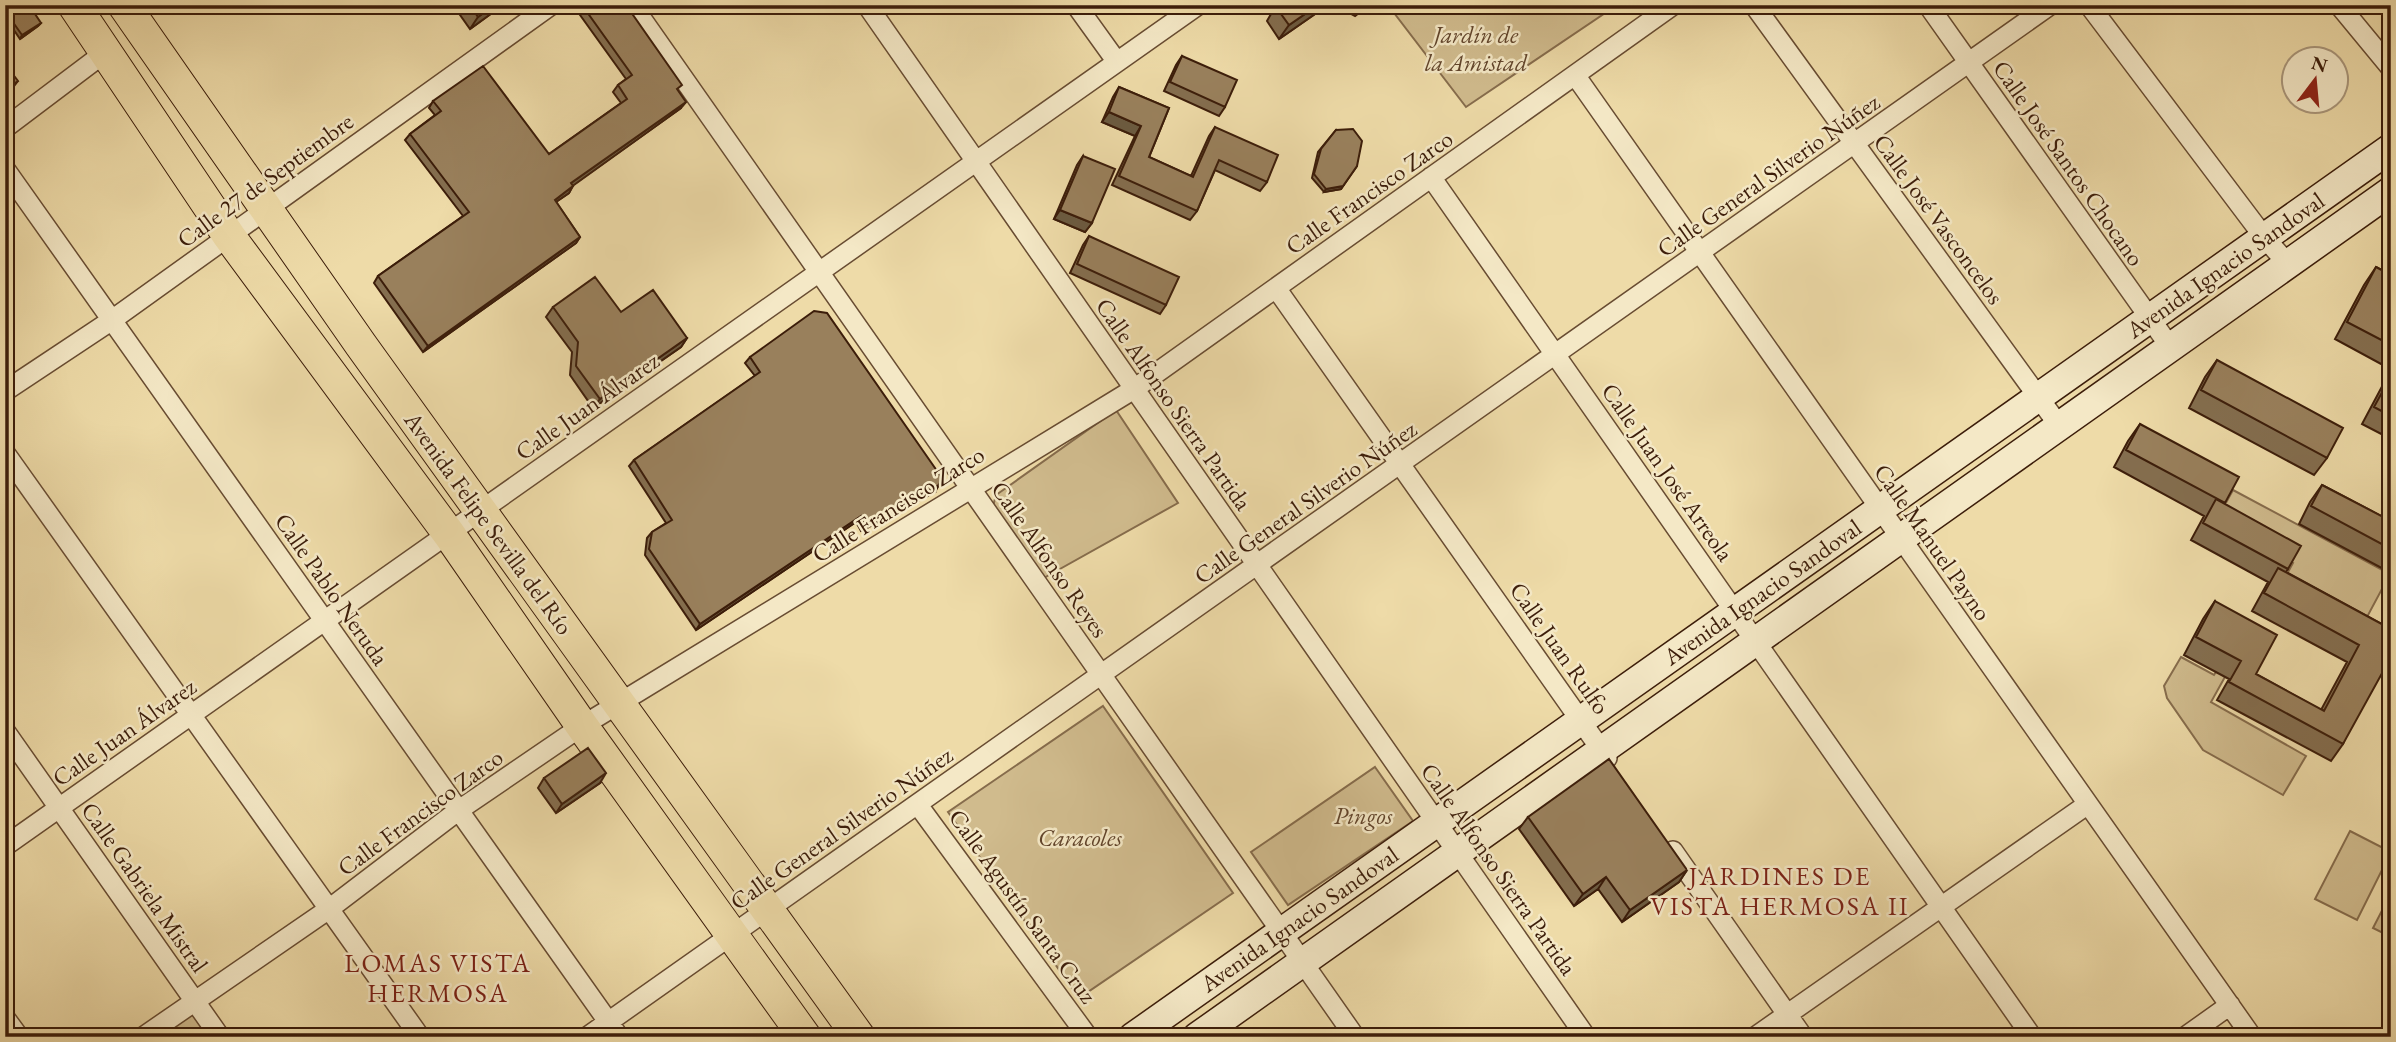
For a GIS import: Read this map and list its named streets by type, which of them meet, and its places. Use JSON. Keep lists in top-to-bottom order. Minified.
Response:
{"streets":{"main road":["Avenida Ignacio Sandoval","Avenida Felipe Sevilla del Río"],"street":["Calle José Santos Chocano","Calle General Silverio Núñez","Calle 27 de Septiembre","Calle Francisco Zarco","Calle José Vasconcelos","Calle Alfonso Sierra Partida","Calle Juan Álvarez","Calle Juan José Arreola","Calle Manuel Payno","Calle Alfonso Reyes","Calle Pablo Neruda","Calle Juan Rulfo","Calle Gabriela Mistral","Calle Agustín Santa Cruz"]},"crossings":[["Calle José Santos Chocano","Calle General Silverio Núñez"],["Calle José Santos Chocano","Avenida Ignacio Sandoval"],["Calle General Silverio Núñez","Calle José Vasconcelos"],["Calle General Silverio Núñez","Calle Alfonso Sierra Partida"],["Calle General Silverio Núñez","Calle Juan José Arreola"],["Calle General Silverio Núñez","Avenida Felipe Sevilla del Río"],["Calle General Silverio Núñez","Calle Manuel Payno"],["Calle General Silverio Núñez","Calle Alfonso Reyes"],["Calle General Silverio Núñez","Calle Pablo Neruda"],["Calle General Silverio Núñez","Calle Juan Rulfo"],["Calle General Silverio Núñez","Calle Agustín Santa Cruz"],["Calle 27 de Septiembre","Avenida Felipe Sevilla del Río"],["Calle 27 de Septiembre","Calle Pablo Neruda"],["Calle Francisco Zarco","Calle Alfonso Sierra Partida"],["Calle Francisco Zarco","Calle Juan José Arreola"],["Calle Francisco Zarco","Avenida Felipe Sevilla del Río"],["Calle Francisco Zarco","Calle Manuel Payno"],["Calle Francisco Zarco","Calle Alfonso Reyes"],["Calle Francisco Zarco","Calle Pablo Neruda"],["Calle Francisco Zarco","Calle Juan Rulfo"],["Calle Francisco Zarco","Calle Gabriela Mistral"],["Calle José Vasconcelos","Avenida Ignacio Sandoval"],["Avenida Ignacio Sandoval","Calle Alfonso Sierra Partida"],["Avenida Ignacio Sandoval","Calle Juan José Arreola"],["Avenida Ignacio Sandoval","Calle Manuel Payno"],["Avenida Ignacio Sandoval","Calle Alfonso Reyes"],["Avenida Ignacio Sandoval","Calle Juan Rulfo"],["Calle Alfonso Sierra Partida","Calle Juan Álvarez"],["Calle Juan Álvarez","Avenida Felipe Sevilla del Río"],["Calle Juan Álvarez","Calle Alfonso Reyes"],["Calle Juan Álvarez","Calle Pablo Neruda"],["Calle Juan Álvarez","Calle Gabriela Mistral"]],"districts":["JARDINES DE VISTA HERMOSA II","LOMAS VISTA HERMOSA"],"parks":["Jardín de la Amistad","Pingos","Caracoles"],"north":"top"}
